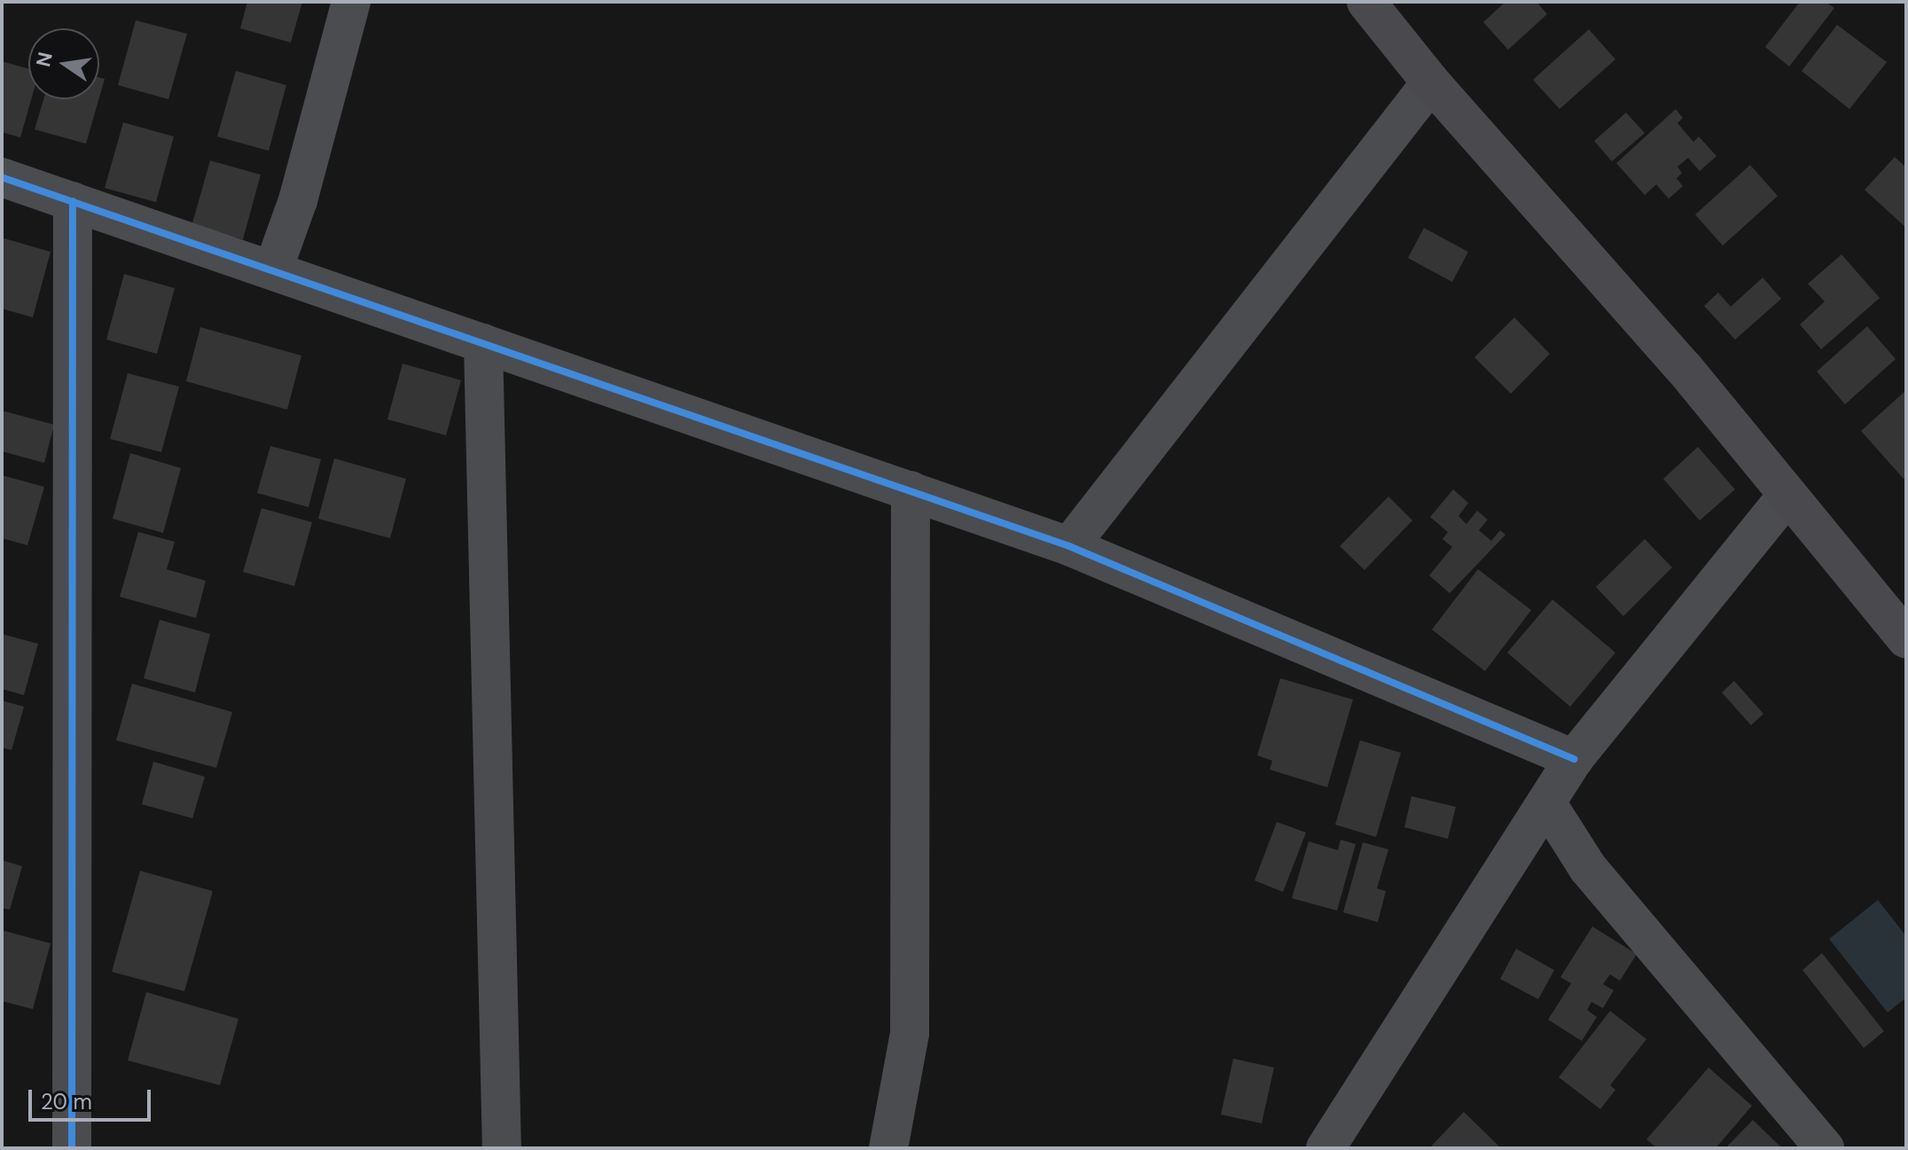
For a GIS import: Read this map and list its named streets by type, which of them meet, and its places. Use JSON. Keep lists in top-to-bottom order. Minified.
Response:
{"scale_bar":"20 m","north":"left"}
